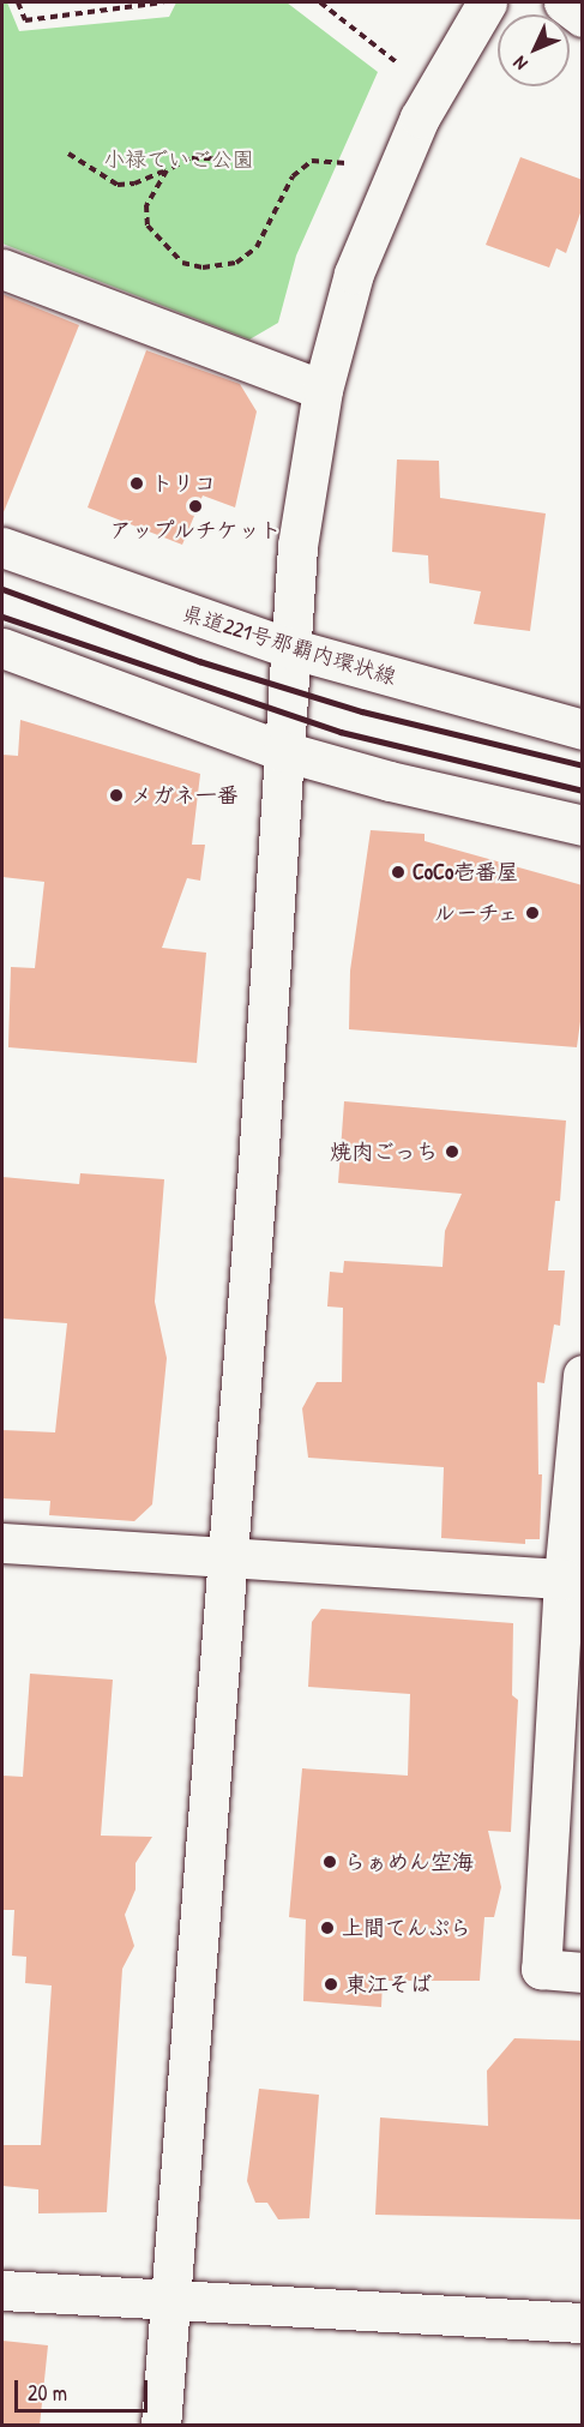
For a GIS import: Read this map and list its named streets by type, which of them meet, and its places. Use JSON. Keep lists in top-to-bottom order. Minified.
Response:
{"streets":{"street":["県道221号那覇内環状線"]},"parks":["小禄でいご公園"],"places":["トリコ","アップルチケット","メガネ一番","CoCo壱番屋","ルーチェ","焼肉ごっち","らぁめん空海","上間てんぷら","東江そば"],"scale_bar":"20 m","north":"bottom left"}
